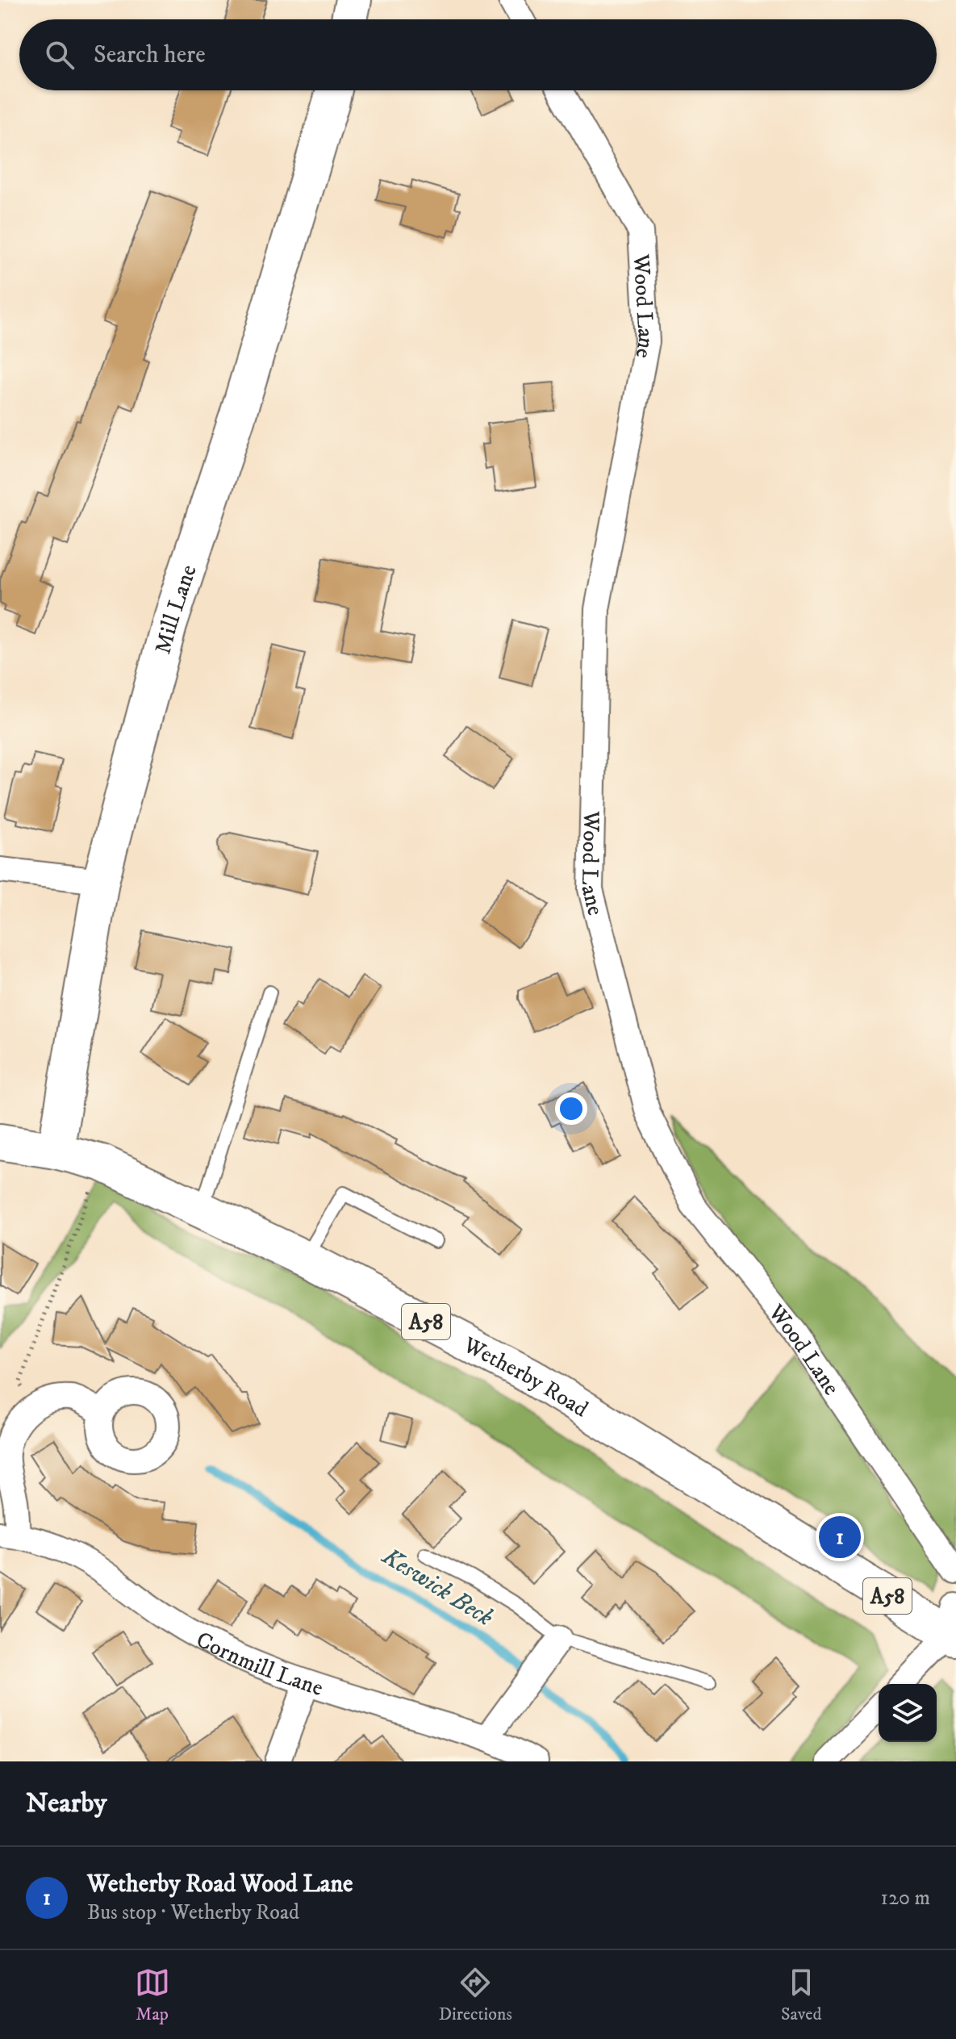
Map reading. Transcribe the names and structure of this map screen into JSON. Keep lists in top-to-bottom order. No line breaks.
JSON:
{"streets":{"street":["Wood Lane","Mill Lane","A58","Wetherby Road","Cornmill Lane"]},"crossings":[["Mill Lane","Wetherby Road"]],"water":["Keswick Beck"],"page":{"search":"Search here","pins":"1","heading":"Nearby","list":[{"mark":"1","name":"Wetherby Road Wood Lane","note":"Bus stop · Wetherby Road","value":"120 m"}],"nav":["Map","Directions","Saved"]}}
